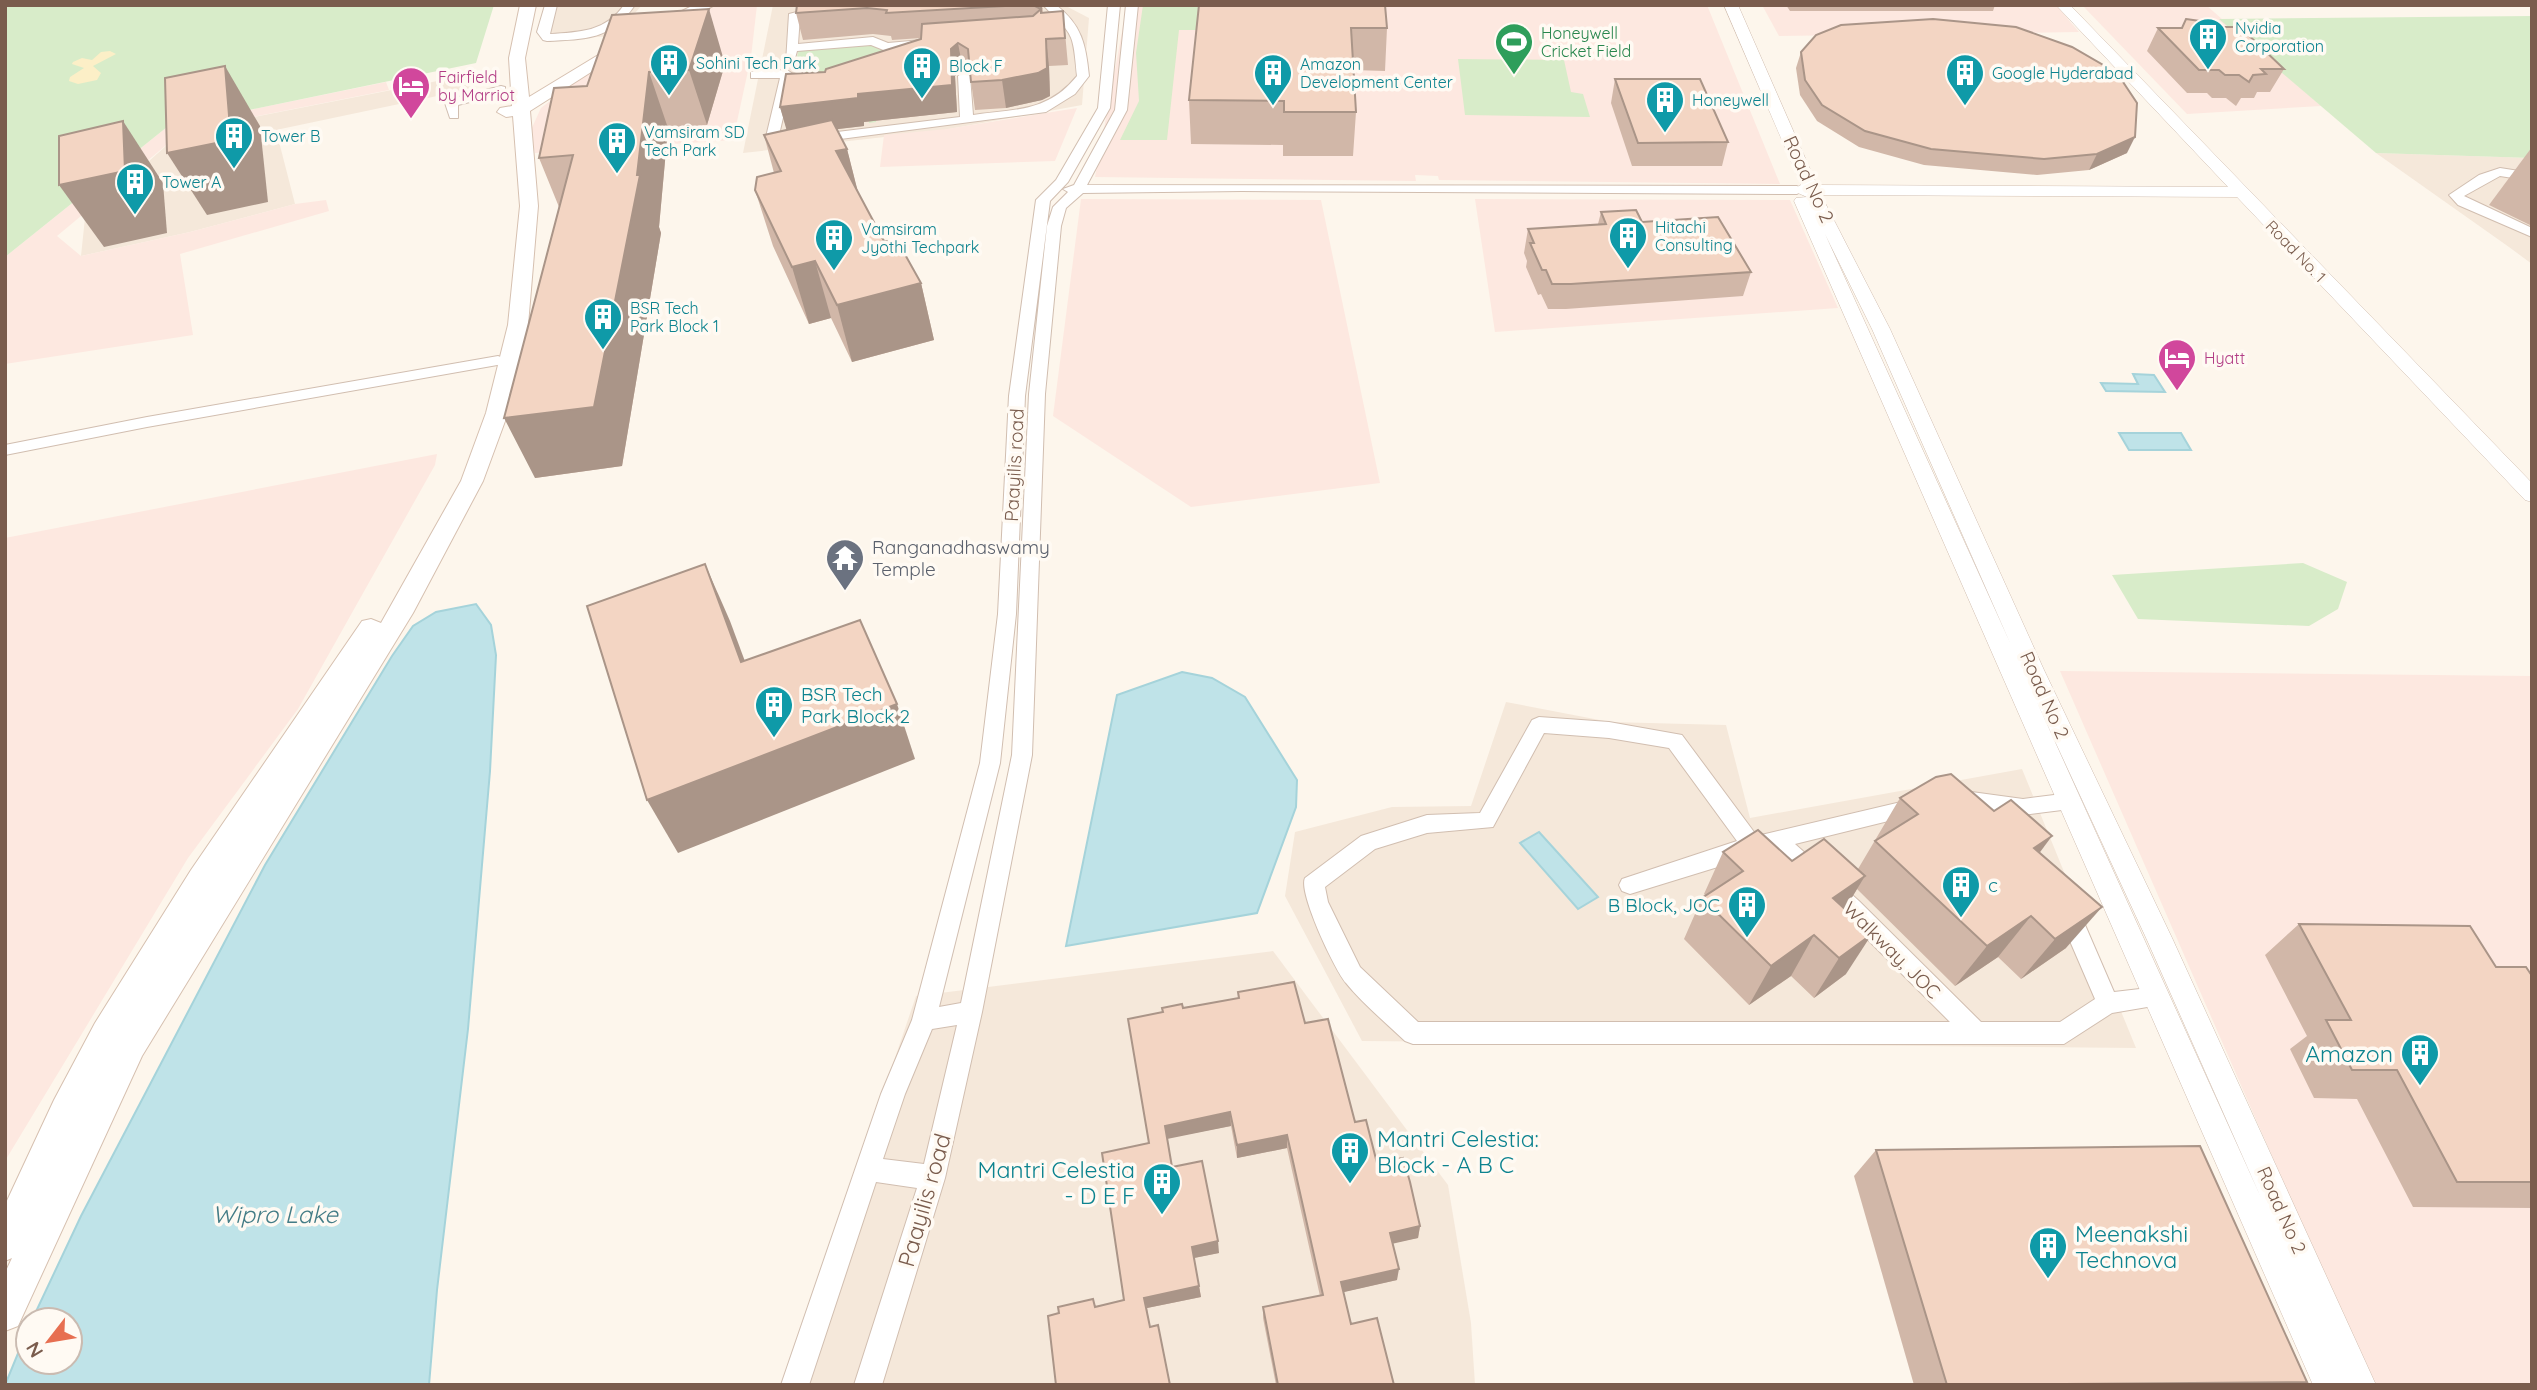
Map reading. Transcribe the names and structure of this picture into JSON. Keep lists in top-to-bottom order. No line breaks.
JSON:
{"streets":{"street":["Road No 2","Road No. 1","Paayilis road","Walkway, JOC"]},"water":["Wipro Lake"],"places":{"building":["Nvidia Corporation","Sohini Tech Park","Block F","Amazon Development Center","Google Hyderabad","Honeywell","Tower B","Vamsiram SD Tech Park","Tower A","Hitachi Consulting","Vamsiram Jyothi Techpark","BSR Tech Park Block 1","BSR Tech Park Block 2","c","B Block, JOC","Amazon","Mantri Celestia: Block - A B C","Mantri Celestia - D E F","Meenakshi Technova"],"sports":["Honeywell Cricket Field"],"hotel":["Fairfield by Marriot","Hyatt"],"temple":["Ranganadhaswamy Temple"]},"north":"bottom left"}
